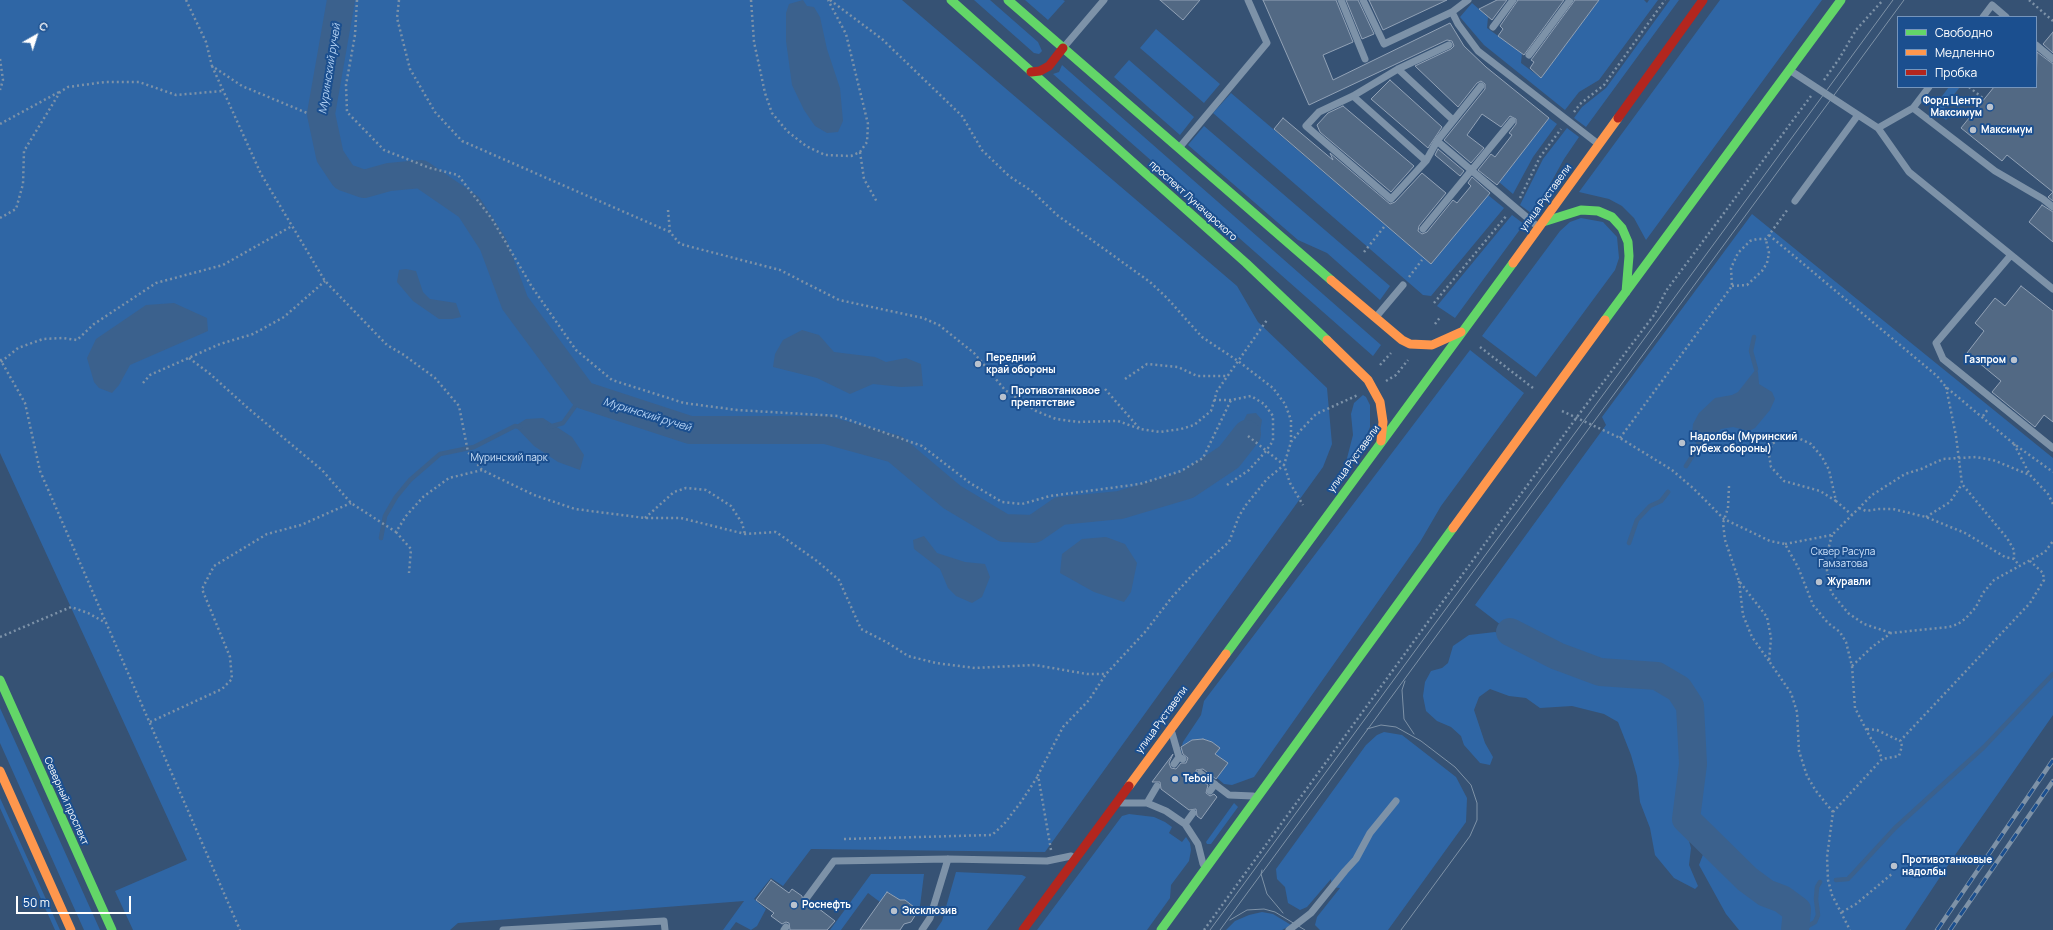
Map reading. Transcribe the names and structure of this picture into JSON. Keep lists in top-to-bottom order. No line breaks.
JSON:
{"streets":{"main road":["улица Руставели","проспект Луначарского","Северный проспект"]},"crossings":[["улица Руставели","проспект Луначарского"]],"water":["Муринский ручей"],"parks":["Муринский парк","Сквер Расула Гамзатова"],"places":["Форд Центр Максимум","Максимум","Газпром","Передний край обороны","Противотанковое препятствие","Надолбы (Муринский рубеж обороны)","Журавли","Teboil","Противотанковые надолбы","Роснефть","Эксклюзив"],"legend":["Свободно","Медленно","Пробка"],"scale_bar":"50 m","north":"top right"}
